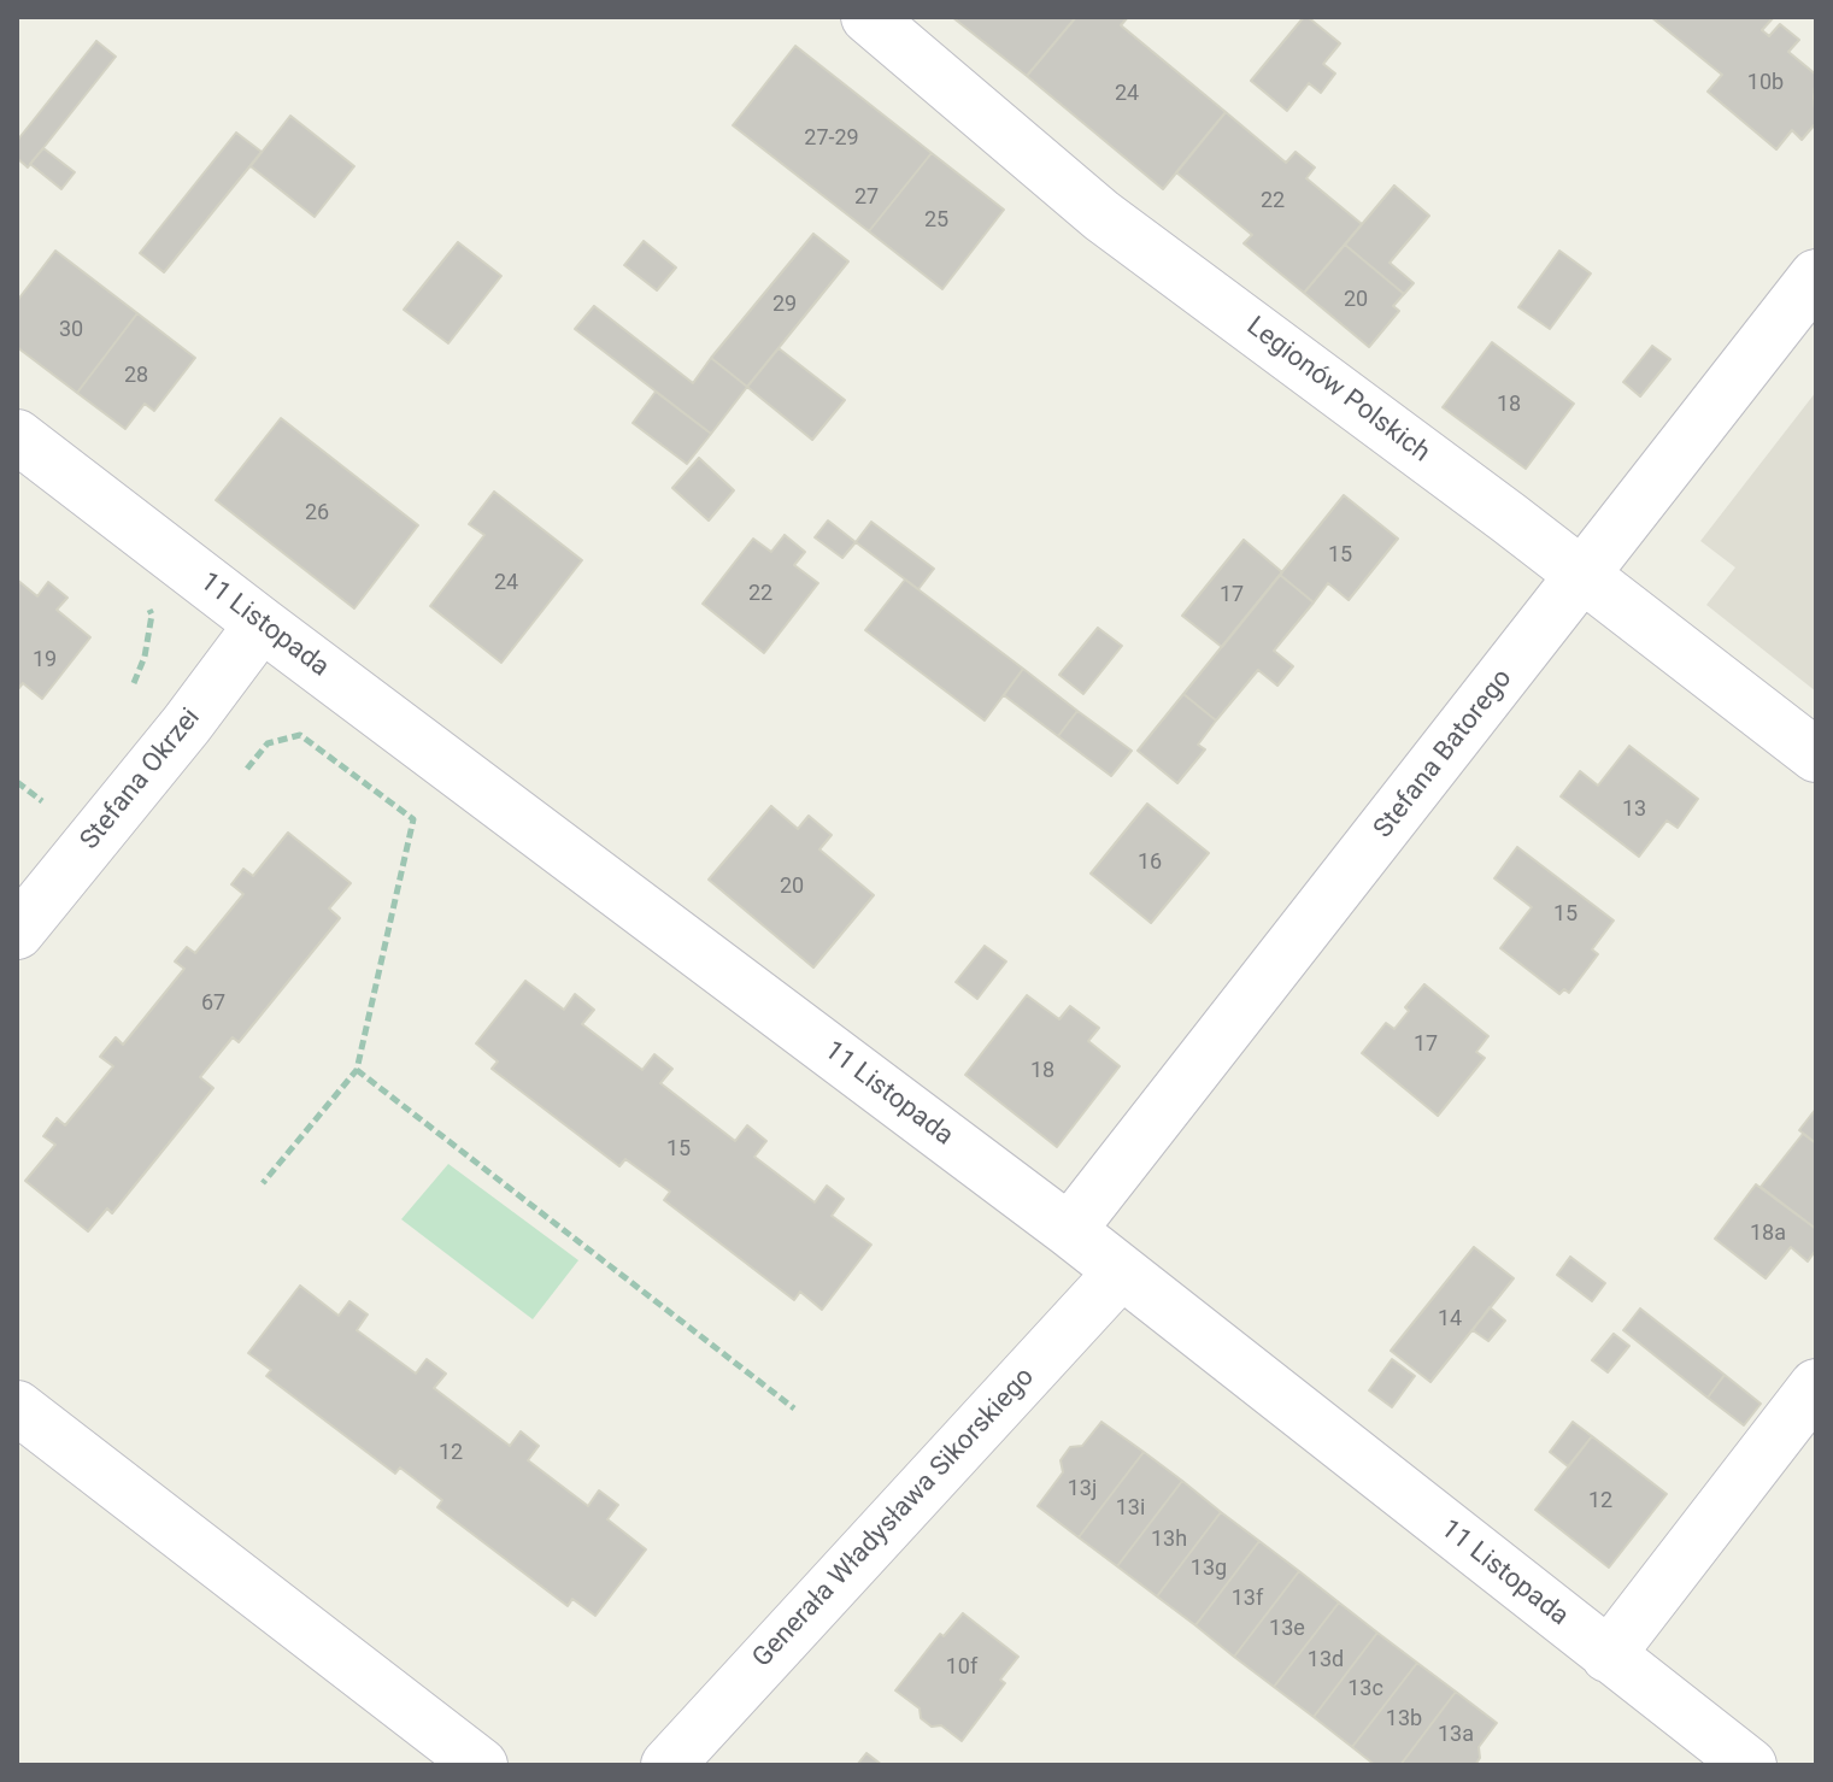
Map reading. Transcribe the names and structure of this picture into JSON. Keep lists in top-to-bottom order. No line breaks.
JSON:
{"streets":{"street":["Legionów Polskich","11 Listopada","Stefana Batorego","Stefana Okrzei","Generała Władysława Sikorskiego"]},"crossings":[["Legionów Polskich","Stefana Batorego"],["11 Listopada","Stefana Batorego"],["11 Listopada","Stefana Okrzei"],["11 Listopada","Generała Władysława Sikorskiego"]],"house_numbers":["10b","24","27-29","27","22","25","20","29","30","28","18","26","15","24","22","17","19","13","16","20","15","67","17","18","15","18a","14","12","13j","12","13i","13h","13g","13f","13e","13d","10f","13c","13b","13a"]}
